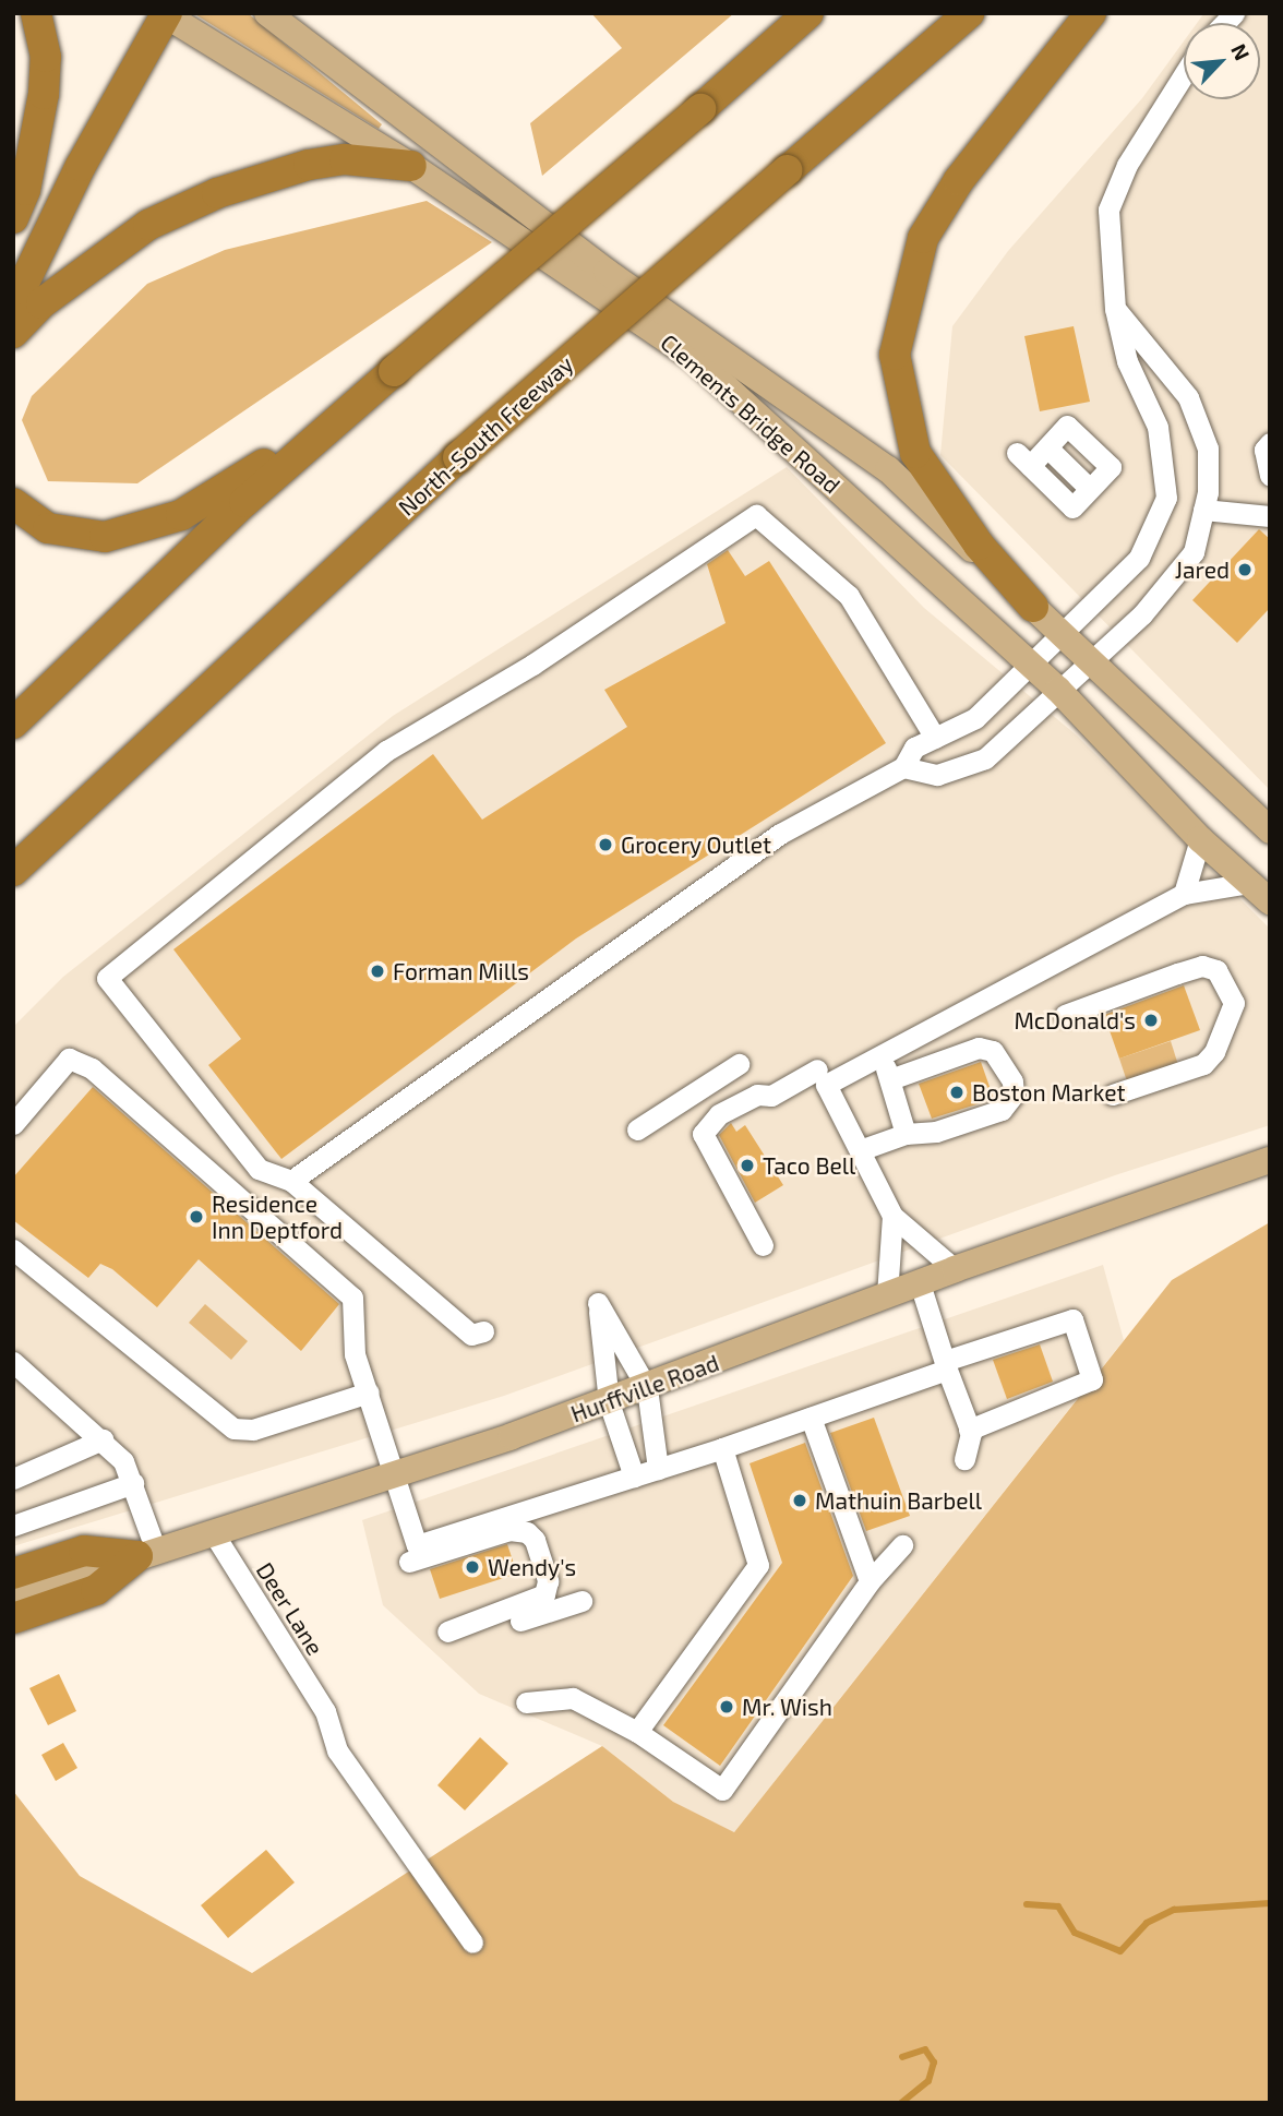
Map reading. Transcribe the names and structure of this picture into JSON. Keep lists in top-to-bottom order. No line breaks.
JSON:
{"streets":{"highway":["North-South Freeway"],"main road":["Clements Bridge Road","Hurffville Road"],"street":["Deer Lane"]},"crossings":[["Hurffville Road","Deer Lane"]],"places":["Jared","Grocery Outlet","Forman Mills","McDonald's","Boston Market","Taco Bell","Residence Inn Deptford","Mathuin Barbell","Wendy's","Mr. Wish"],"north":"top right"}
